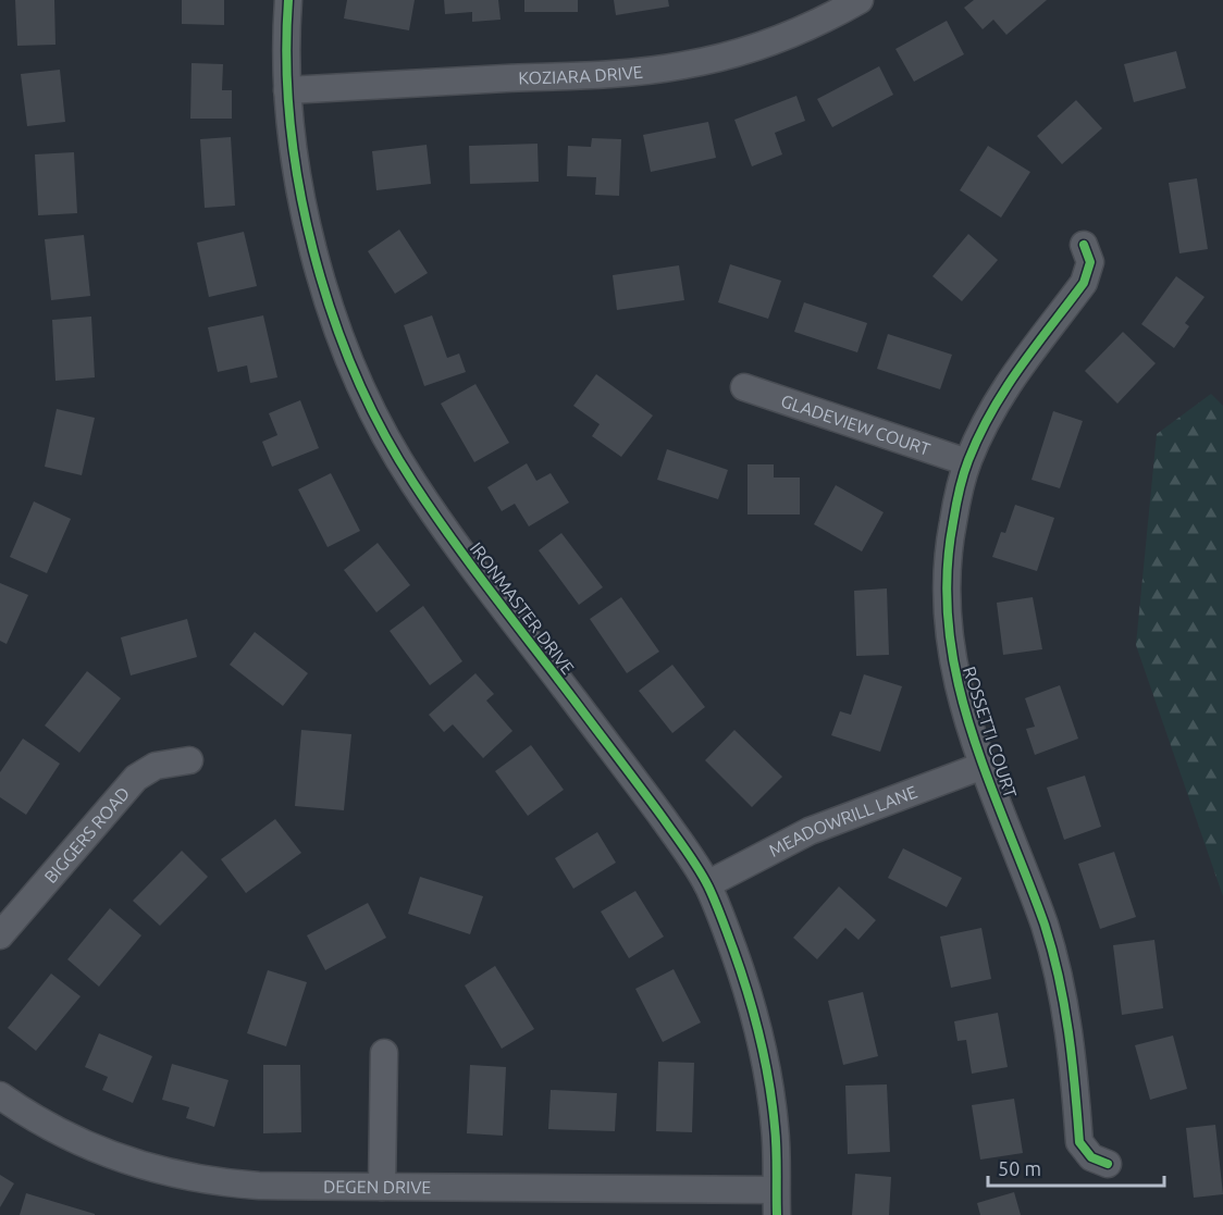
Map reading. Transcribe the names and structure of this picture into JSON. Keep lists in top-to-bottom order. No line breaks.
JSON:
{"streets":{"street":["KOZIARA DRIVE","GLADEVIEW COURT","IRONMASTER DRIVE","ROSSETTI COURT","MEADOWRILL LANE","BIGGERS ROAD","DEGEN DRIVE"]},"crossings":[["KOZIARA DRIVE","IRONMASTER DRIVE"],["GLADEVIEW COURT","ROSSETTI COURT"],["IRONMASTER DRIVE","MEADOWRILL LANE"],["IRONMASTER DRIVE","DEGEN DRIVE"],["ROSSETTI COURT","MEADOWRILL LANE"]],"scale_bar":"50 m"}
